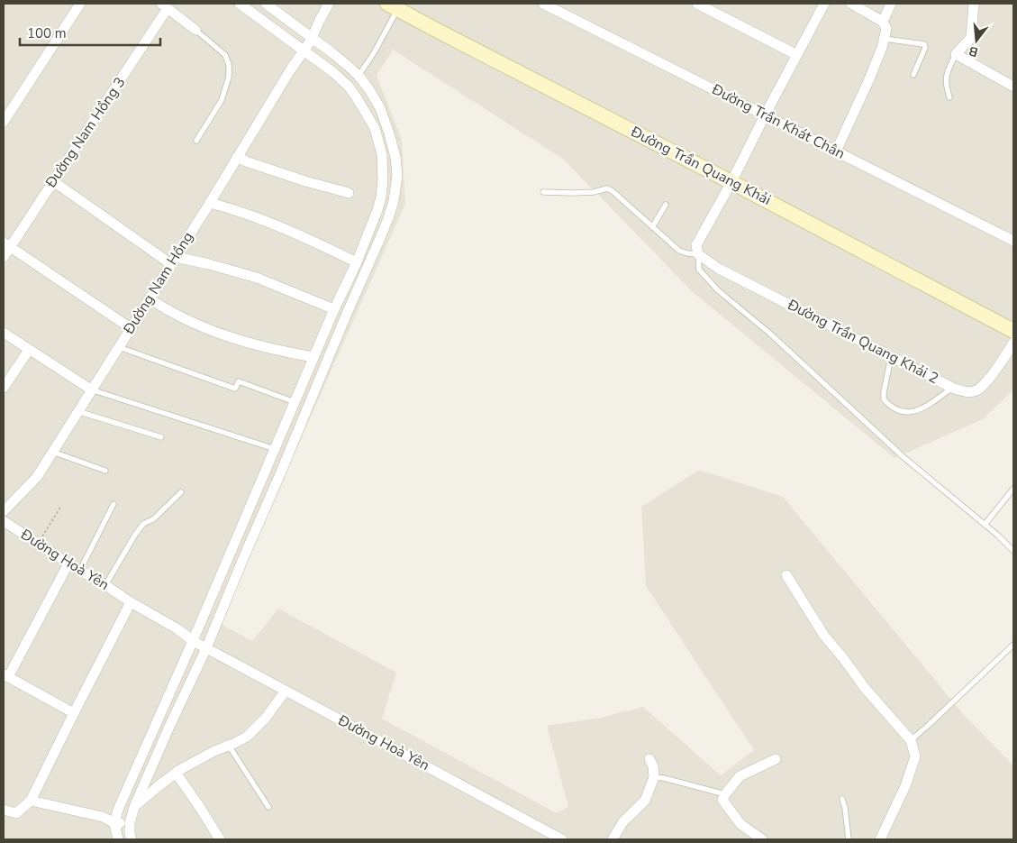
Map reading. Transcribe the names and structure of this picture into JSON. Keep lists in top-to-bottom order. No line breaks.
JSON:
{"streets":{"main road":["Đường Trần Quang Khải"],"street":["Đường Trần Khát Chân","Đường Nam Hồng 3","Đường Nam Hồng","Đường Trần Quang Khải 2","Đường Hoà Yên"]},"scale_bar":"100 m","north":"bottom"}
